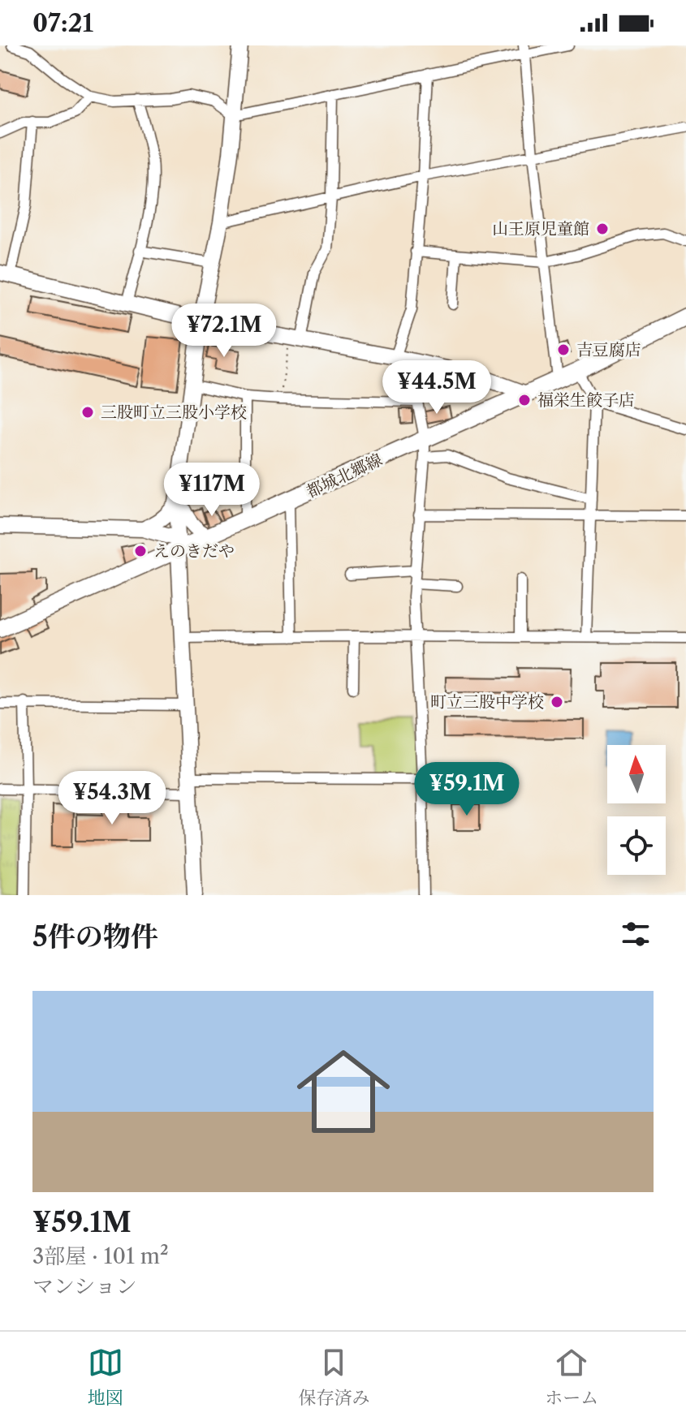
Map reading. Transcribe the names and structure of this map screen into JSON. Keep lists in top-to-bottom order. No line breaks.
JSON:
{"streets":{"main road":["都城北郷線"]},"places":["山王原児童館","吉豆腐店","福栄生餃子店","三股町立三股小学校","えのきだや","町立三股中学校"],"north":"top","page":{"status":"07:21","price":["¥72.1M","¥44.5M","¥117M","¥59.1M","¥54.3M"],"heading":"5件の物件","list":[{"name":"¥59.1M","note":"3部屋 · 101 m² · マンション"}],"tabs":["地図","保存済み","ホーム"]}}
